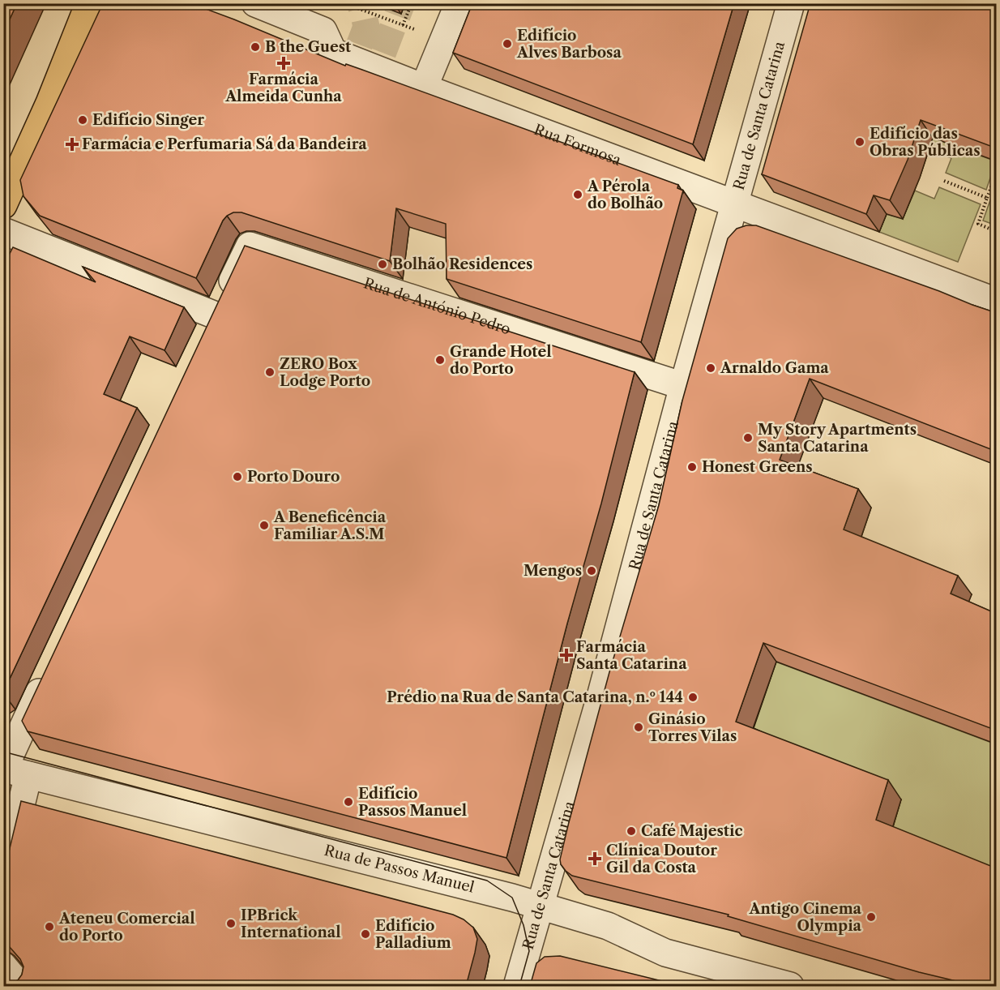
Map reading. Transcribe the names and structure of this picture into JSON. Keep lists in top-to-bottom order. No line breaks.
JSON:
{"streets":{"street":["Rua de Santa Catarina","Rua Formosa","Rua de António Pedro","Rua de Passos Manuel"]},"crossings":[["Rua de Santa Catarina","Rua Formosa"],["Rua de Santa Catarina","Rua de António Pedro"],["Rua de Santa Catarina","Rua de Passos Manuel"]],"places":{"other":["Edifício Alves Barbosa","B the Guest","Edifício Singer","Edifício das Obras Públicas","A Pérola do Bolhão","Bolhão Residences","Grande Hotel do Porto","Arnaldo Gama","ZERO Box Lodge Porto","My Story Apartments Santa Catarina","Honest Greens","Porto Douro","A Beneficência Familiar A.S.M","Mengos","Prédio na Rua de Santa Catarina, n.º 144","Ginásio Torres Vilas","Edifício Passos Manuel","Café Majestic","Antigo Cinema Olympia","IPBrick International","Ateneu Comercial do Porto","Edifício Palladium"],"health":["Farmácia Almeida Cunha","Farmácia e Perfumaria Sá da Bandeira","Farmácia Santa Catarina","Clínica Doutor Gil da Costa"]}}
